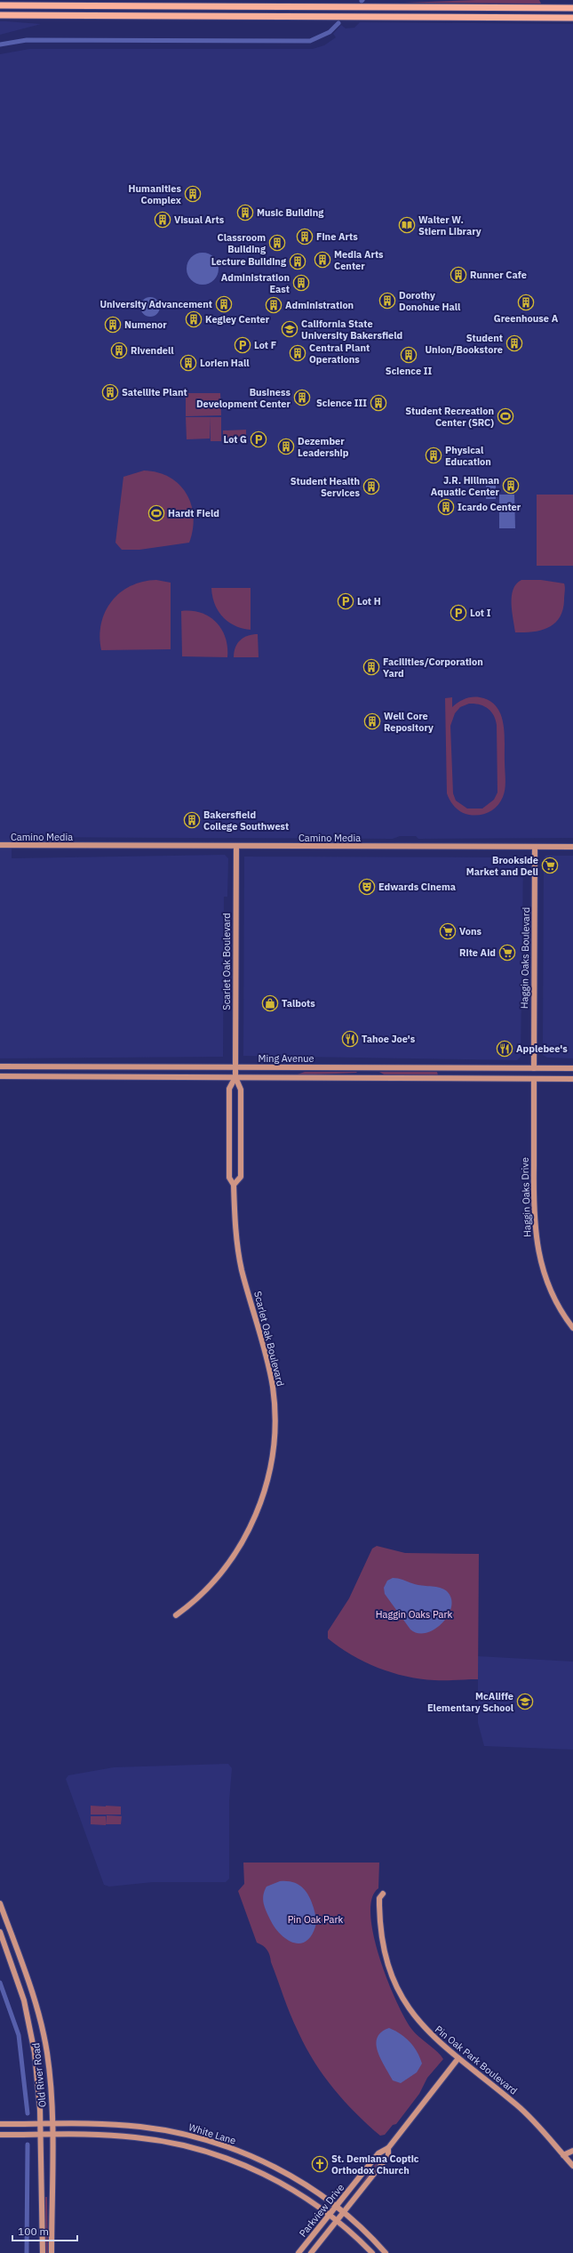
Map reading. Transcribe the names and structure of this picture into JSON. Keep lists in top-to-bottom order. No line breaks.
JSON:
{"streets":{"street":["Camino Media","Haggin Oaks Boulevard","Scarlet Oak Boulevard","Ming Avenue","Haggin Oaks Drive","Pin Oak Park Boulevard","Old River Road","White Lane","Parkview Drive"]},"crossings":[["Camino Media","Haggin Oaks Boulevard"],["Camino Media","Scarlet Oak Boulevard"],["Haggin Oaks Boulevard","Ming Avenue"],["Scarlet Oak Boulevard","Ming Avenue"],["Ming Avenue","Haggin Oaks Drive"],["Pin Oak Park Boulevard","Parkview Drive"],["Old River Road","White Lane"],["White Lane","Parkview Drive"]],"parks":["Haggin Oaks Park","Pin Oak Park"],"places":{"building":["Humanities Complex","Music Building","Visual Arts","Fine Arts","Classroom Building","Media Arts Center","Lecture Building","Runner Cafe","Administration East","Dorothy Donohue Hall","Greenhouse A","University Advancement","Administration","Kegley Center","Numenor","Student Union/Bookstore","Rivendell","Central Plant Operations","Science II","Lorien Hall","Satellite Plant","Business Development Center","Science III","Dezember Leadership","Physical Education","J.R. Hillman Aquatic Center","Student Health Services","Icardo Center","Facilities/Corporation Yard","Well Core Repository","Bakersfield College Southwest"],"library":["Walter W. Stiern Library"],"school or university":["California State University Bakersfield","McAliffe Elementary School"],"parking":["Lot F","Lot G","Lot H","Lot I"],"sports":["Student Recreation Center (SRC)","Hardt Field"],"supermarket":["Brookside Market and Deli","Vons","Rite Aid"],"theatre":["Edwards Cinema"],"shop":["Talbots"],"restaurant":["Tahoe Joe's","Applebee's"],"church":["St. Demiana Coptic Orthodox Church"]},"scale_bar":"100 m"}
